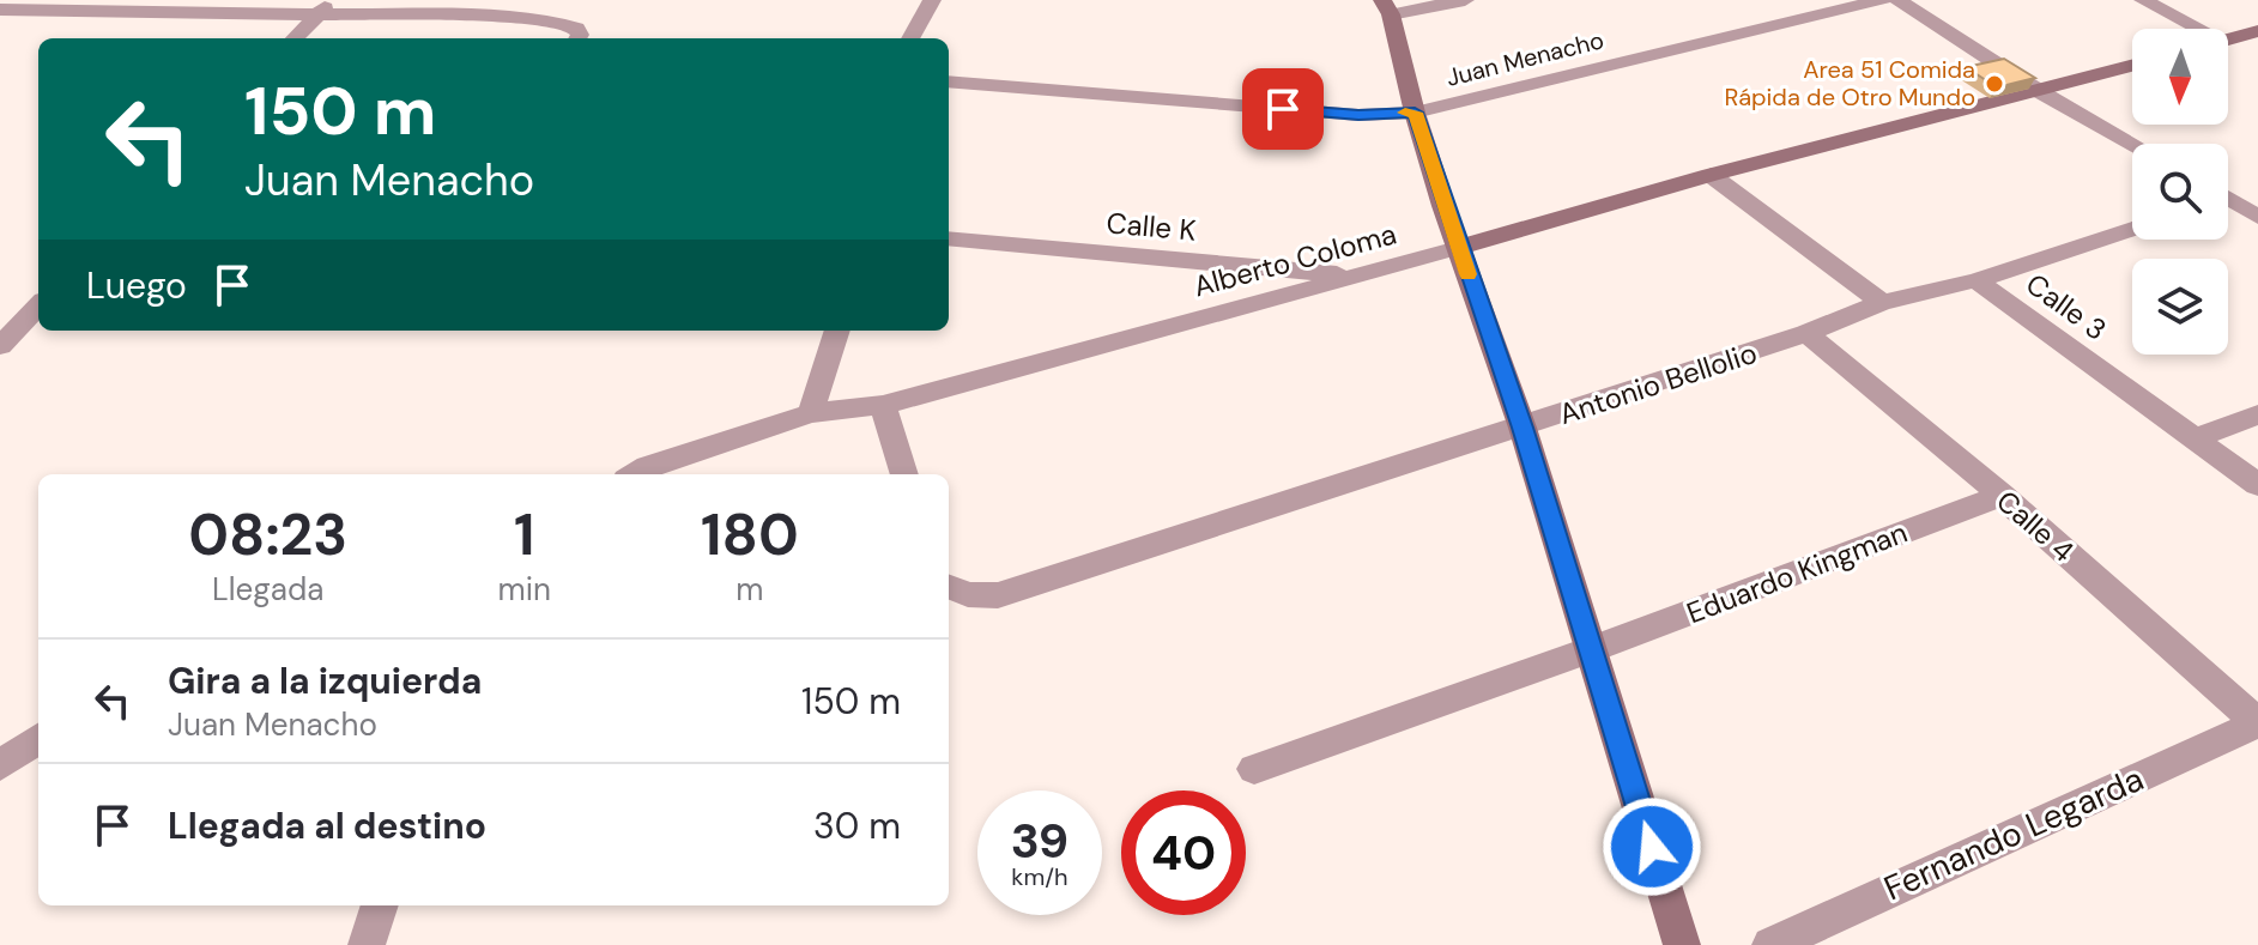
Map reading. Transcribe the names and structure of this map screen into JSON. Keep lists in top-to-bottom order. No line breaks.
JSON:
{"streets":{"street":["Juan Menacho","Calle K","Alberto Coloma","Calle 3","Antonio Bellolio","Calle 4","Eduardo Kingman","Fernando Legarda"]},"crossings":[["Calle K","Alberto Coloma"],["Calle 3","Antonio Bellolio"],["Antonio Bellolio","Calle 4"],["Calle 4","Eduardo Kingman"],["Calle 4","Fernando Legarda"]],"places":["Area 51 Comida Rápida de Otro Mundo"],"north":"bottom","page":{"turn":["150 m","Juan Menacho"],"then":"Luego","eta":["08:23","Llegada","1","min","180","m"],"list":[{"name":"Gira a la izquierda","note":"Juan Menacho","value":"150 m"},{"name":"Llegada al destino","value":"30 m"}],"speed":"39 km/h","limit":"40"}}
